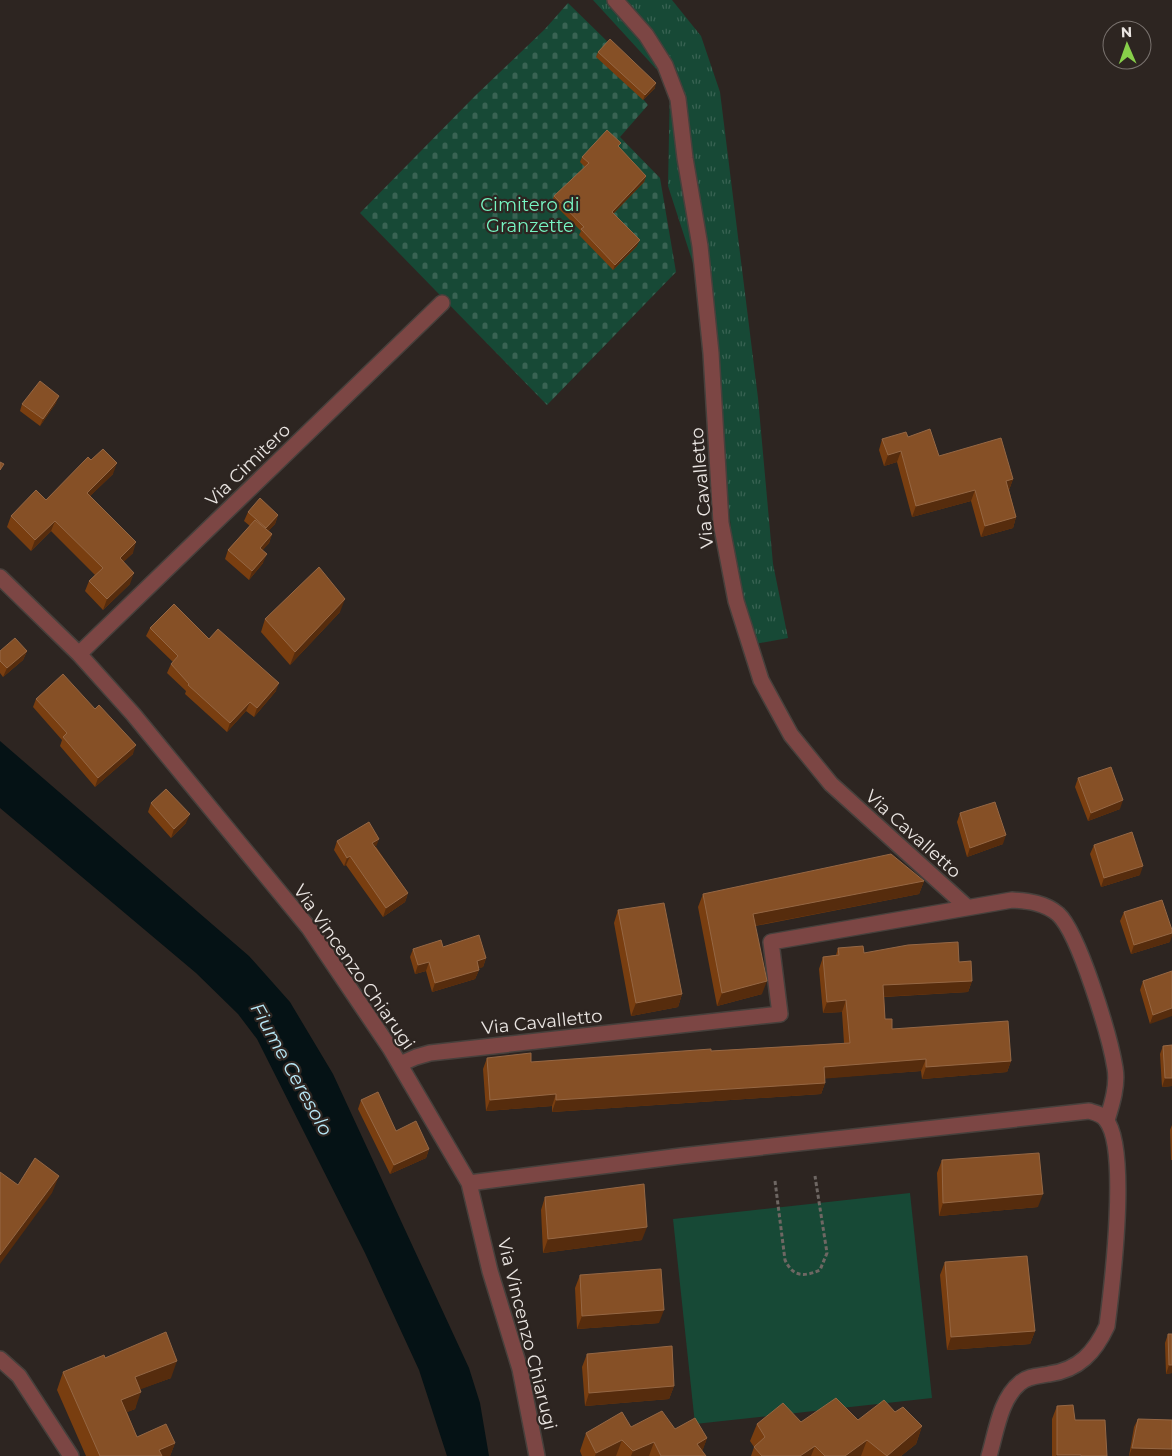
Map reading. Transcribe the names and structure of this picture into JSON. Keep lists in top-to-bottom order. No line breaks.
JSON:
{"streets":{"street":["Via Cimitero","Via Cavalletto","Via Vincenzo Chiarugi"]},"crossings":[["Via Cimitero","Via Vincenzo Chiarugi"],["Via Cavalletto","Via Vincenzo Chiarugi"]],"water":["Fiume Ceresolo"],"parks":["Cimitero di Granzette"],"north":"top"}
